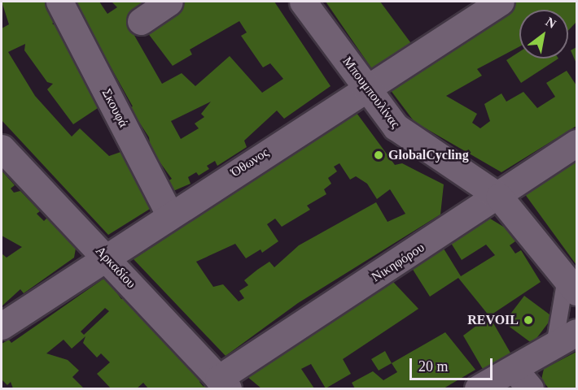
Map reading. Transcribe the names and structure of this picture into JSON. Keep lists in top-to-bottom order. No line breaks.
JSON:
{"streets":{"street":["Μπουμπουλίνας","Σκουφά","Όθωνος","Νικηφόρου","Αρκαδίου"]},"crossings":[["Μπουμπουλίνας","Όθωνος"],["Μπουμπουλίνας","Νικηφόρου"],["Σκουφά","Όθωνος"],["Όθωνος","Αρκαδίου"],["Νικηφόρου","Αρκαδίου"]],"places":["GlobalCycling","REVOIL"],"scale_bar":"20 m","north":"top right"}
